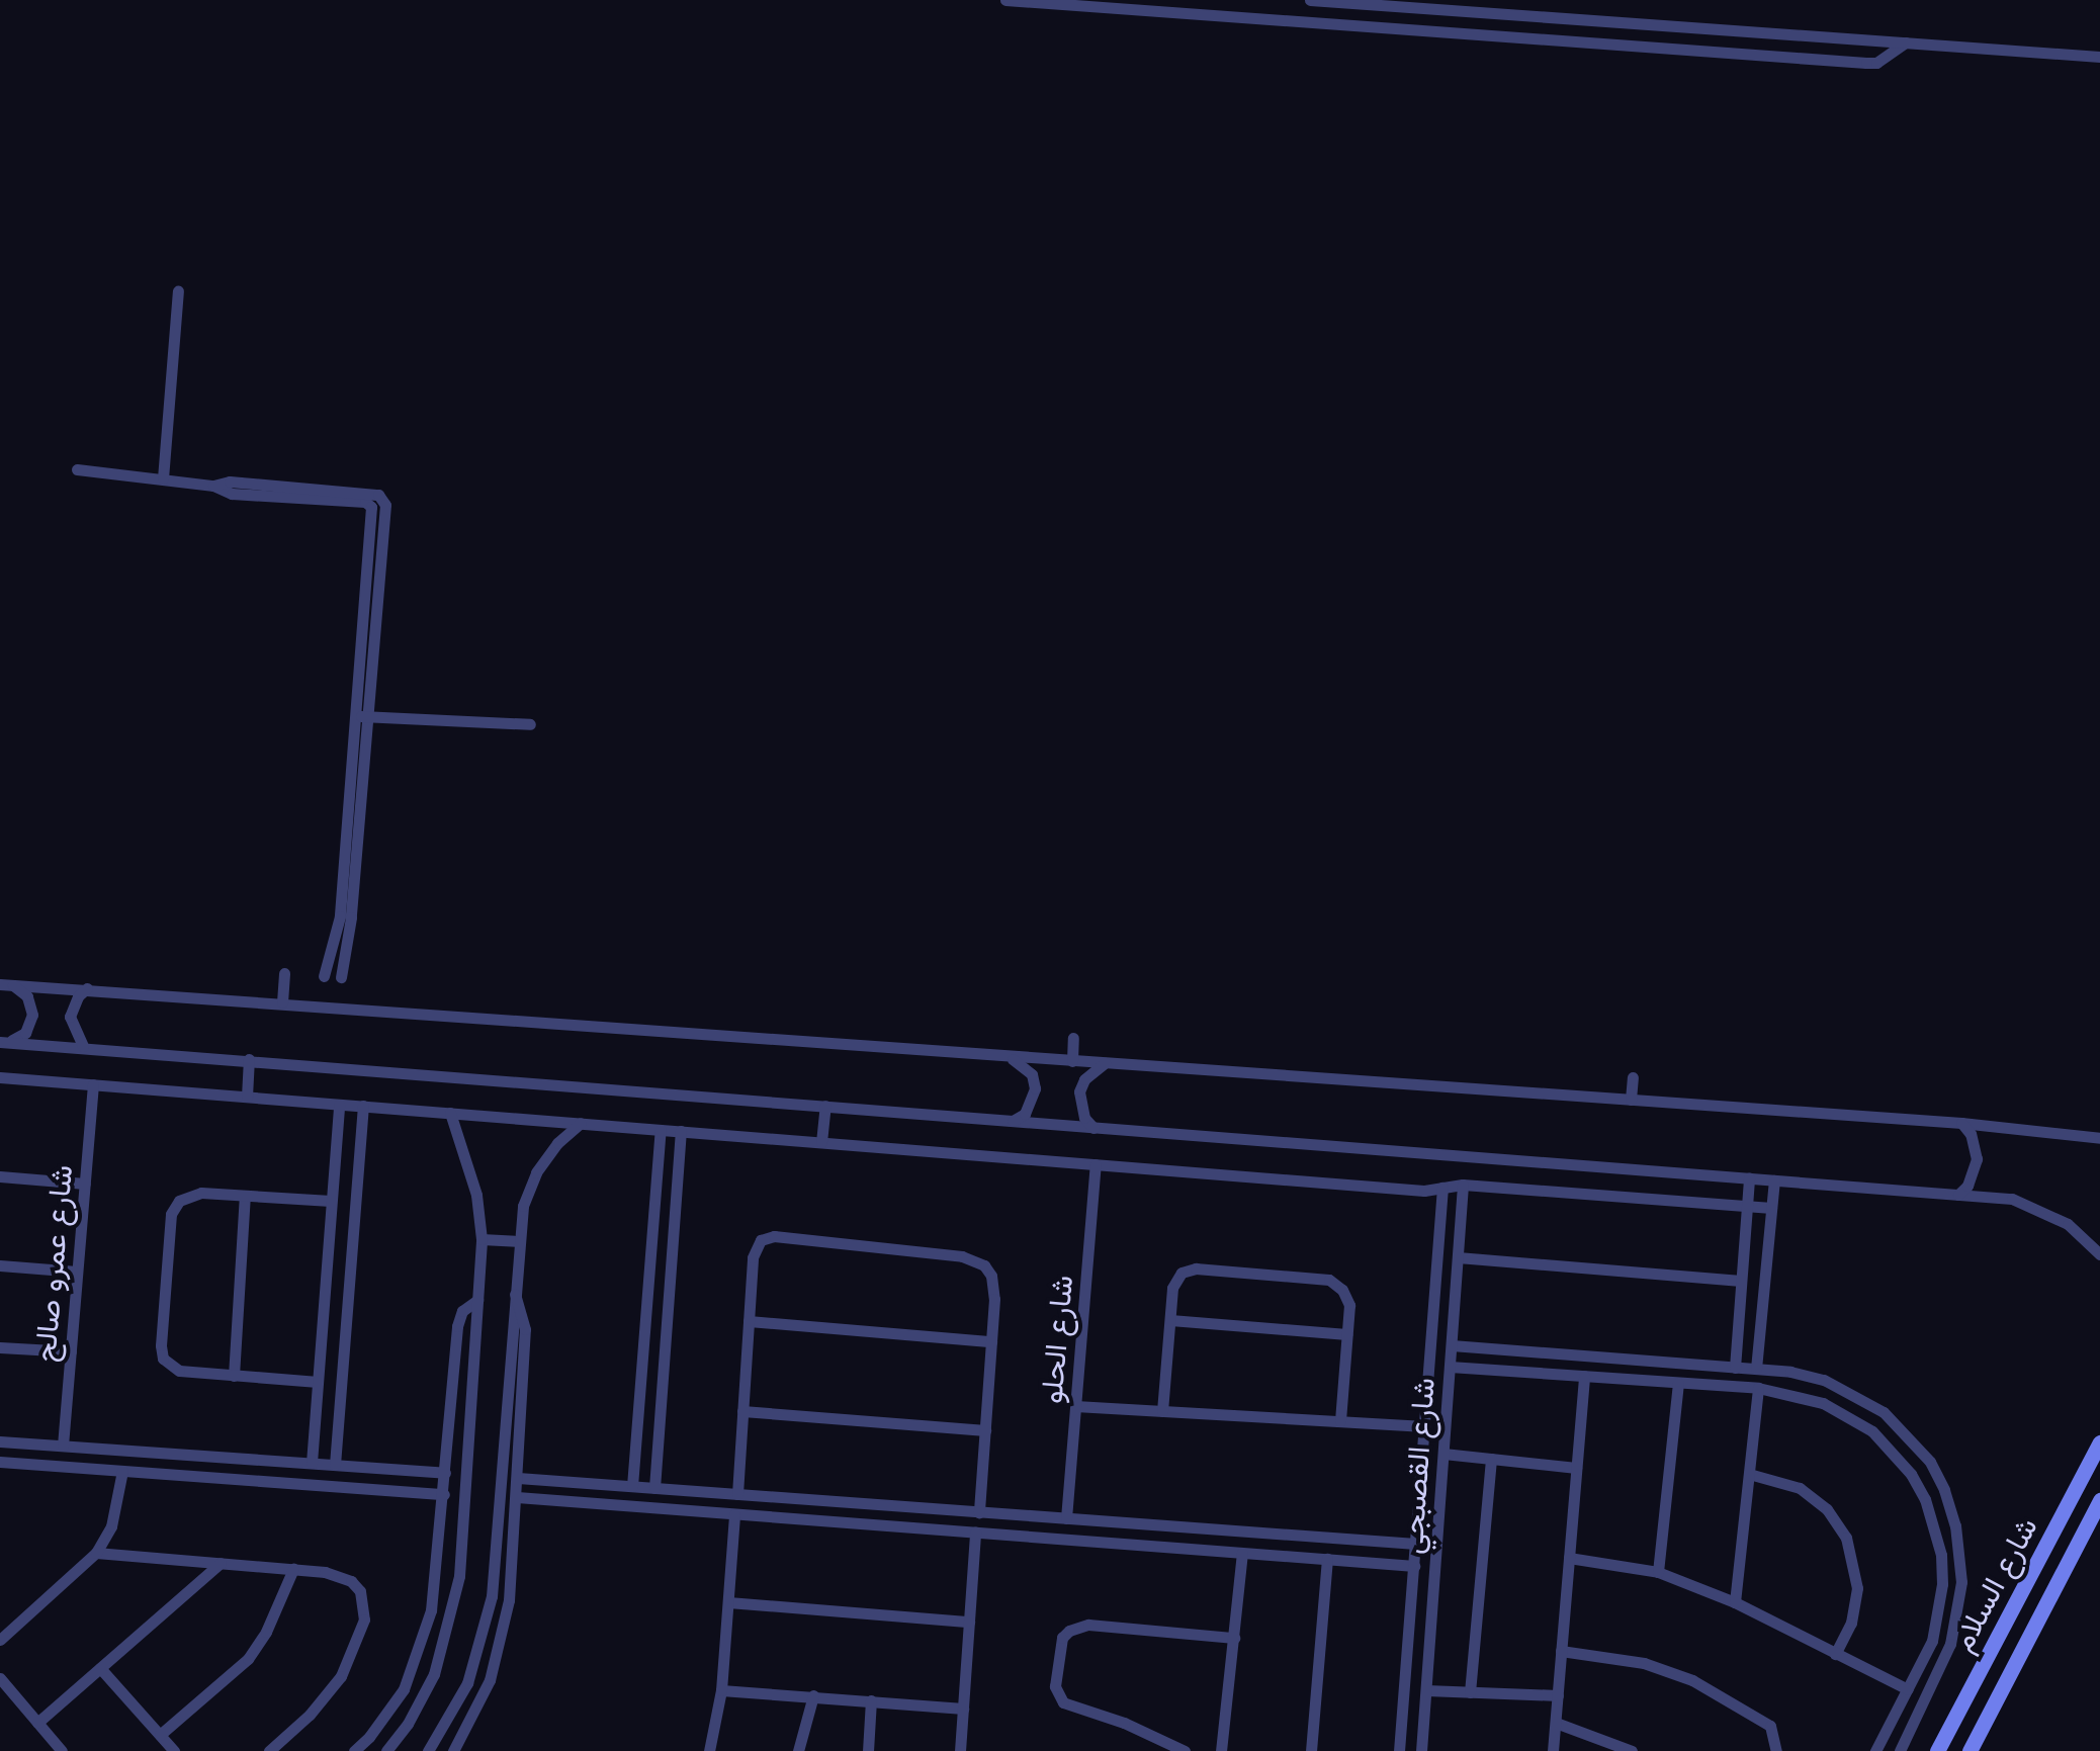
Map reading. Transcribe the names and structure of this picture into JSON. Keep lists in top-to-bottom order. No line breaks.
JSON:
{"streets":{"main road":["شارع السلام"],"street":["شارع عمرو صالح","شارع الحلو","شارع القصبجي"]}}
